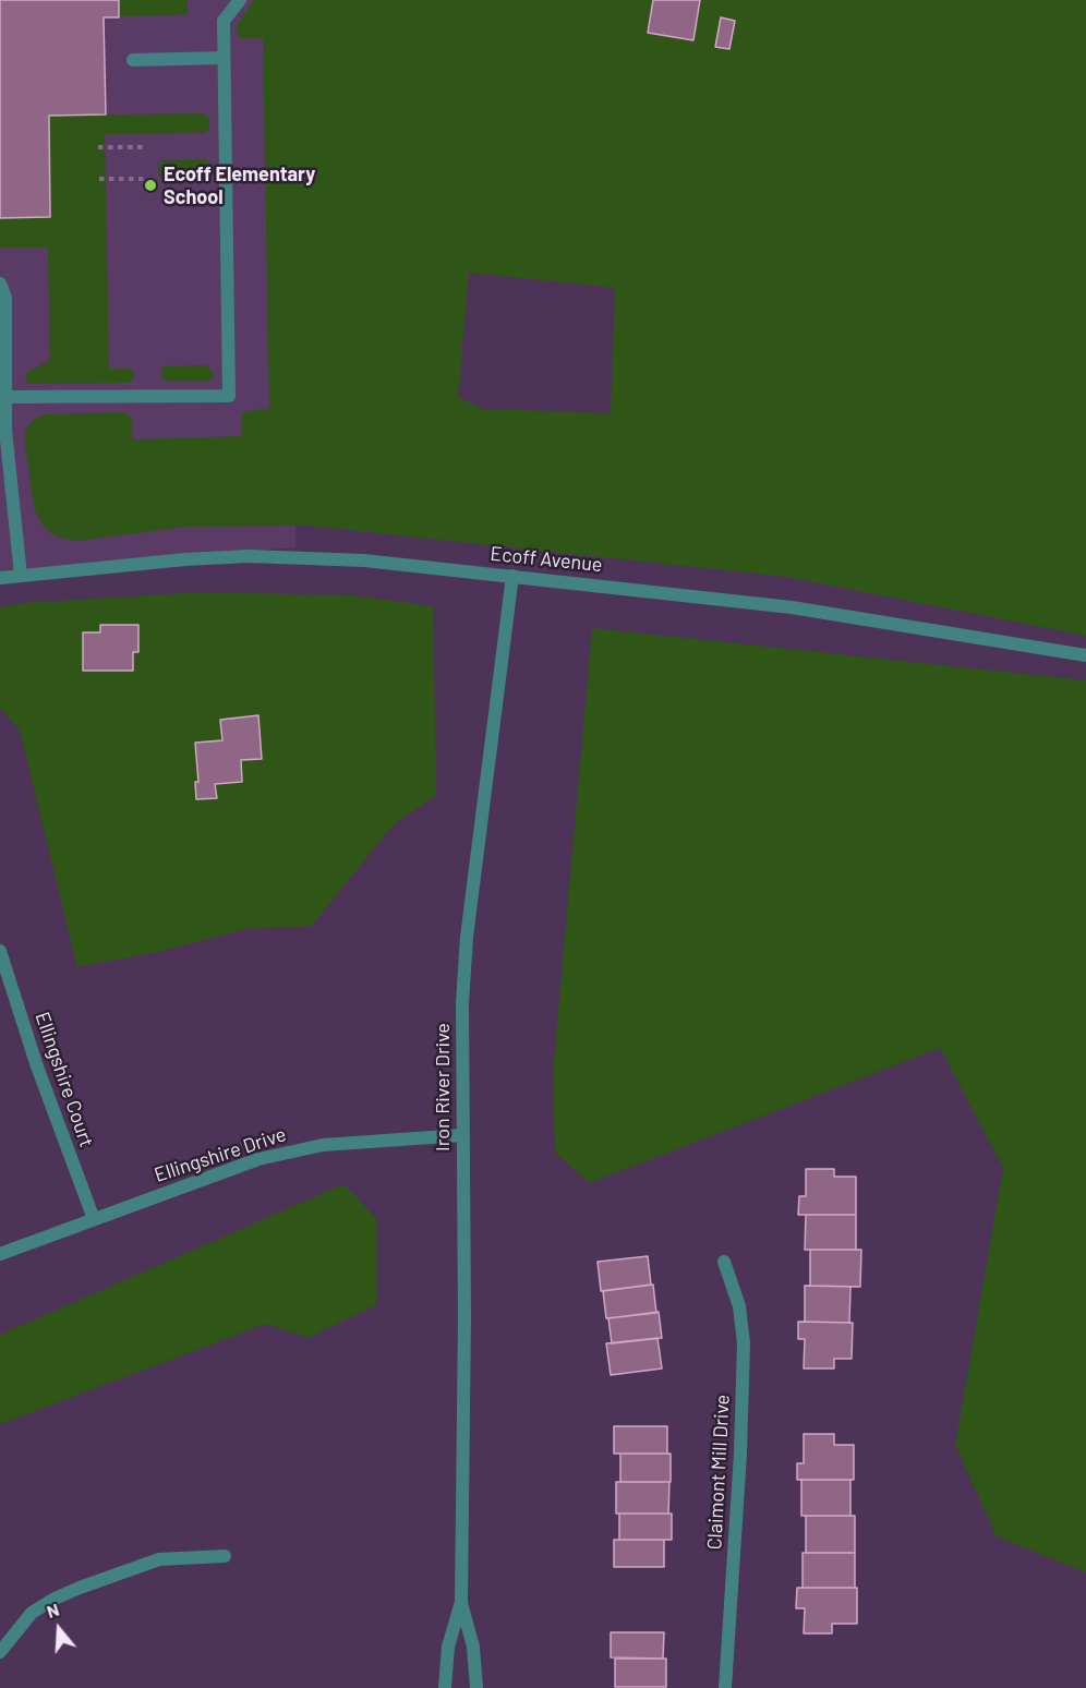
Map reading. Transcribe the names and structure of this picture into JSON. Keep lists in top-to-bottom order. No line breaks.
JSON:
{"streets":{"street":["Ecoff Avenue","Ellingshire Court","Iron River Drive","Ellingshire Drive","Claimont Mill Drive"]},"crossings":[["Ecoff Avenue","Iron River Drive"],["Ellingshire Court","Ellingshire Drive"],["Iron River Drive","Ellingshire Drive"]],"places":["Ecoff Elementary School"],"north":"top"}
